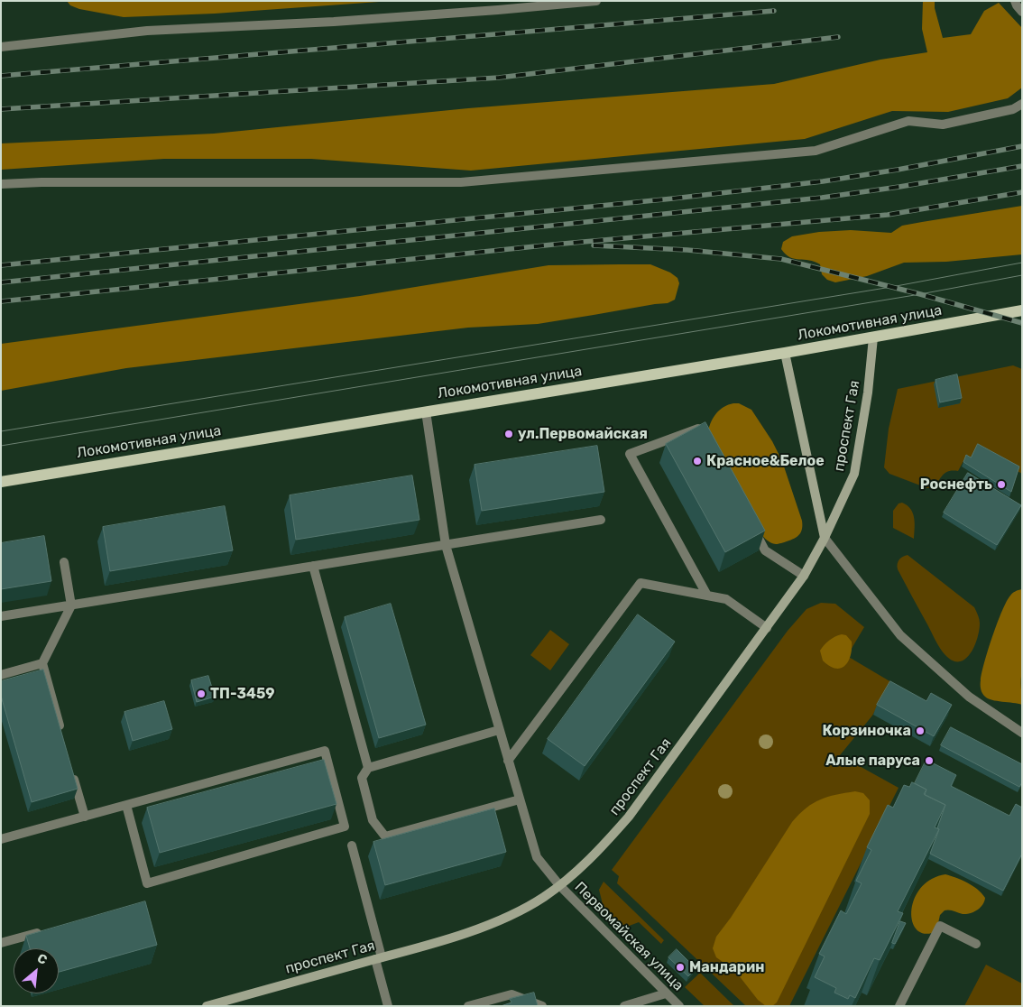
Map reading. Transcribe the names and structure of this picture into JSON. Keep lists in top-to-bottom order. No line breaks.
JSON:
{"streets":{"main road":["Локомотивная улица","проспект Гая"],"street":["Первомайская улица"]},"crossings":[["Локомотивная улица","проспект Гая"],["Локомотивная улица","Первомайская улица"],["проспект Гая","Первомайская улица"]],"places":["ул.Первомайская","Красное&Белое","Роснефть","ТП-3459","Корзиночка","Алые паруса","Мандарин"],"north":"top right"}
